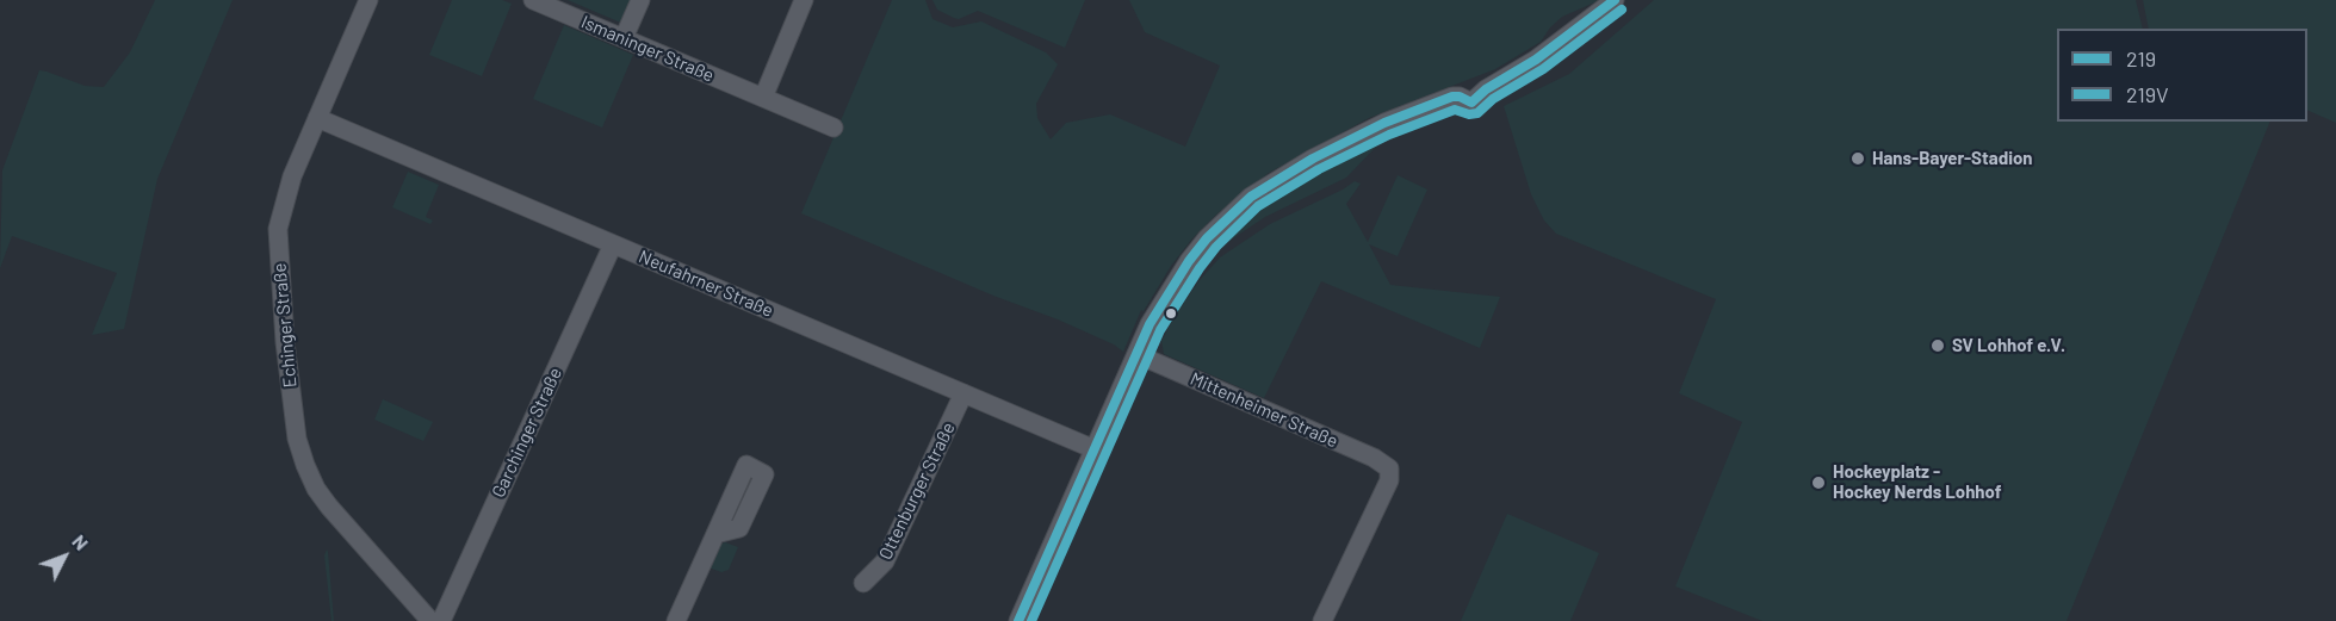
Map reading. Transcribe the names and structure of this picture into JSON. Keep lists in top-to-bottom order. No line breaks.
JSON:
{"streets":{"street":["Ismaninger Straße","Neufahrner Straße","Echinger Straße","Mittenheimer Straße","Garchinger Straße","Ottenburger Straße"]},"crossings":[["Neufahrner Straße","Echinger Straße"],["Neufahrner Straße","Garchinger Straße"],["Neufahrner Straße","Ottenburger Straße"]],"places":["Hans-Bayer-Stadion","SV Lohhof e.V.","Hockeyplatz - Hockey Nerds Lohhof"],"lines":["transit line 219","transit line 219V"],"legend":["219","219V"],"north":"top right"}
